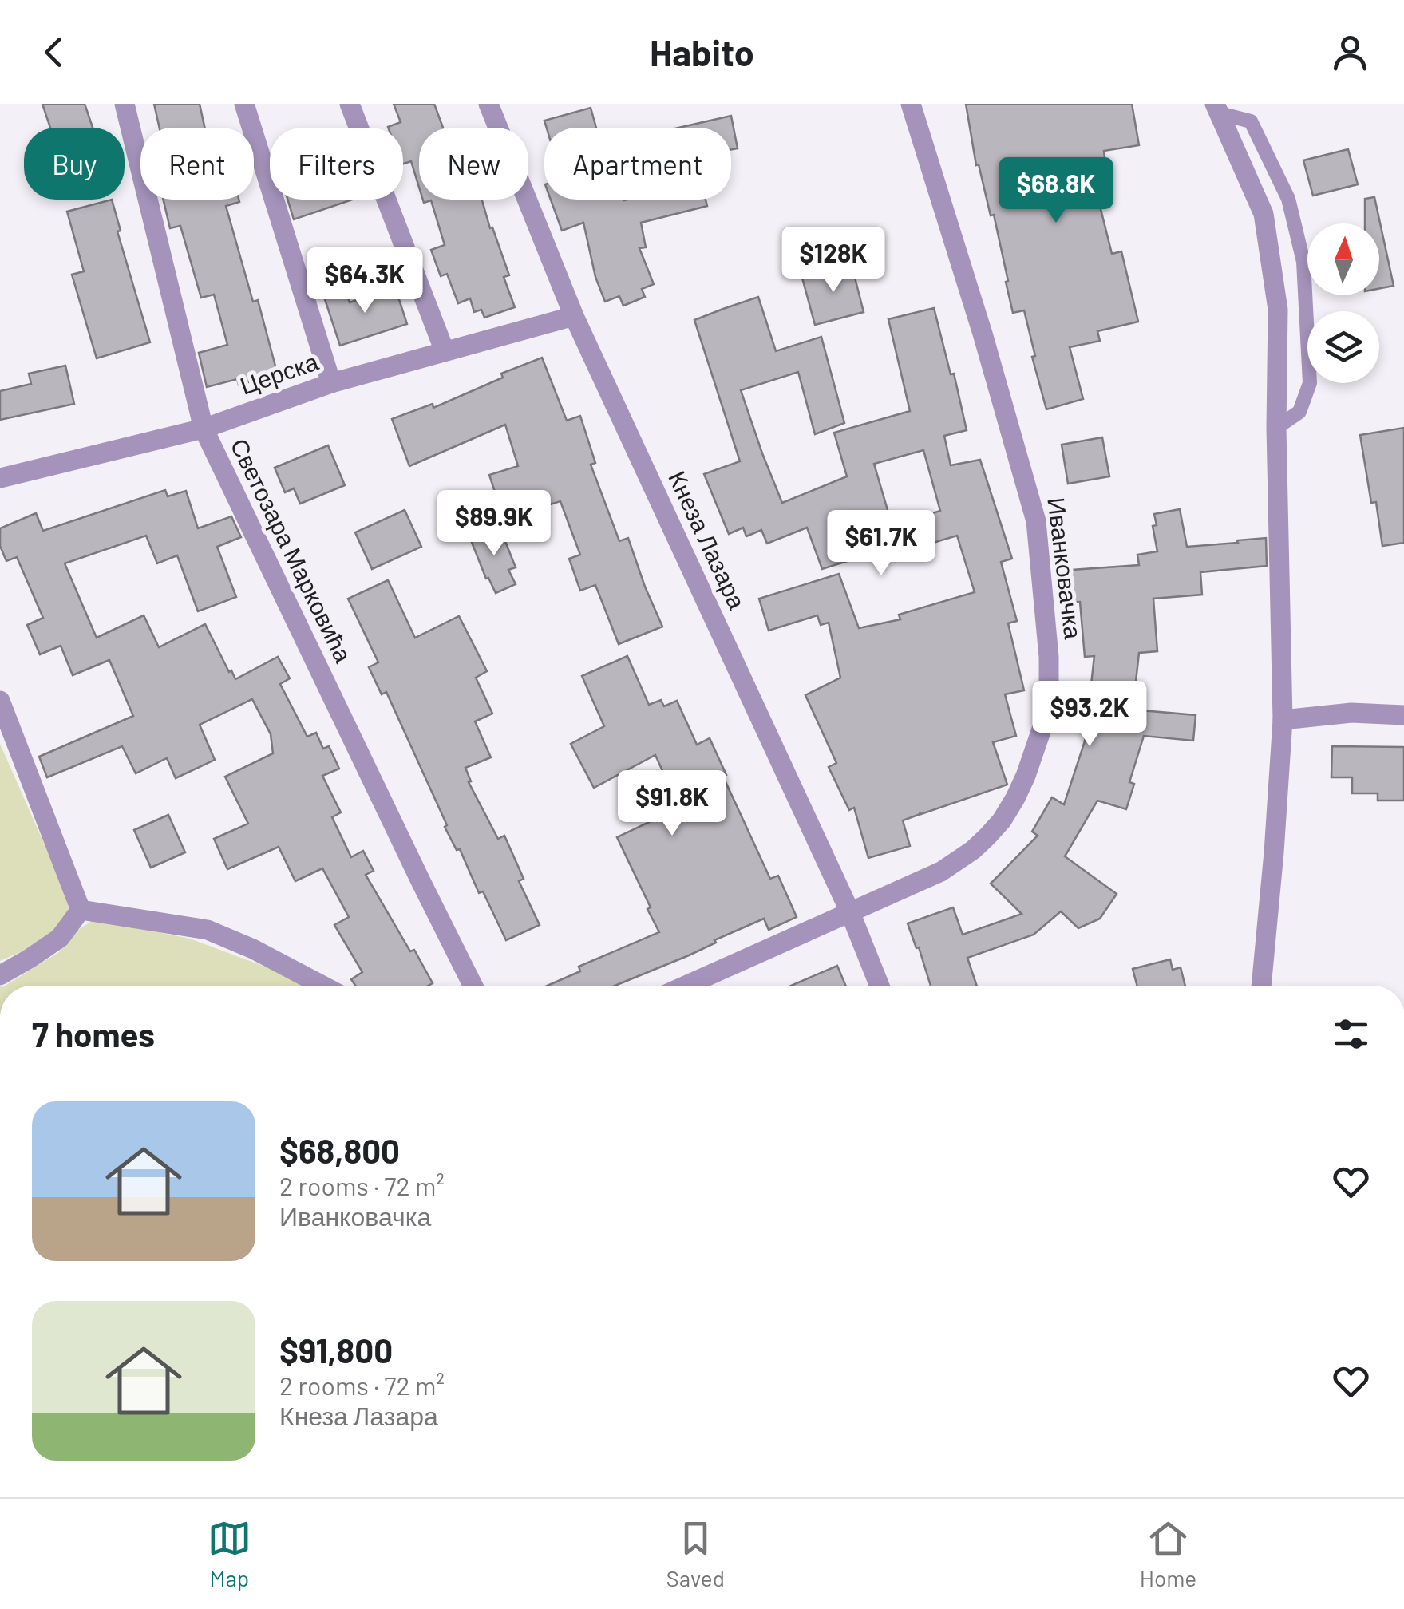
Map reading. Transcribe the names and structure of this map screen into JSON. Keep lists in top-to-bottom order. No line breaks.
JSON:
{"streets":{"street":["Церска","Кнеза Лазара","Светозара Марковића","Иванковачка"]},"crossings":[["Церска","Кнеза Лазара"],["Церска","Светозара Марковића"],["Кнеза Лазара","Иванковачка"]],"north":"top","page":{"header":"Habito","chip":["Buy","Rent","Filters","New","Apartment"],"price":["$68.8K","$128K","$64.3K","$89.9K","$61.7K","$93.2K","$91.8K"],"heading":"7 homes","list":[{"name":"$68,800","note":"2 rooms · 72 m² · Иванковачка"},{"name":"$91,800","note":"2 rooms · 72 m² · Кнеза Лазара"}],"tabs":["Map","Saved","Home"]}}
